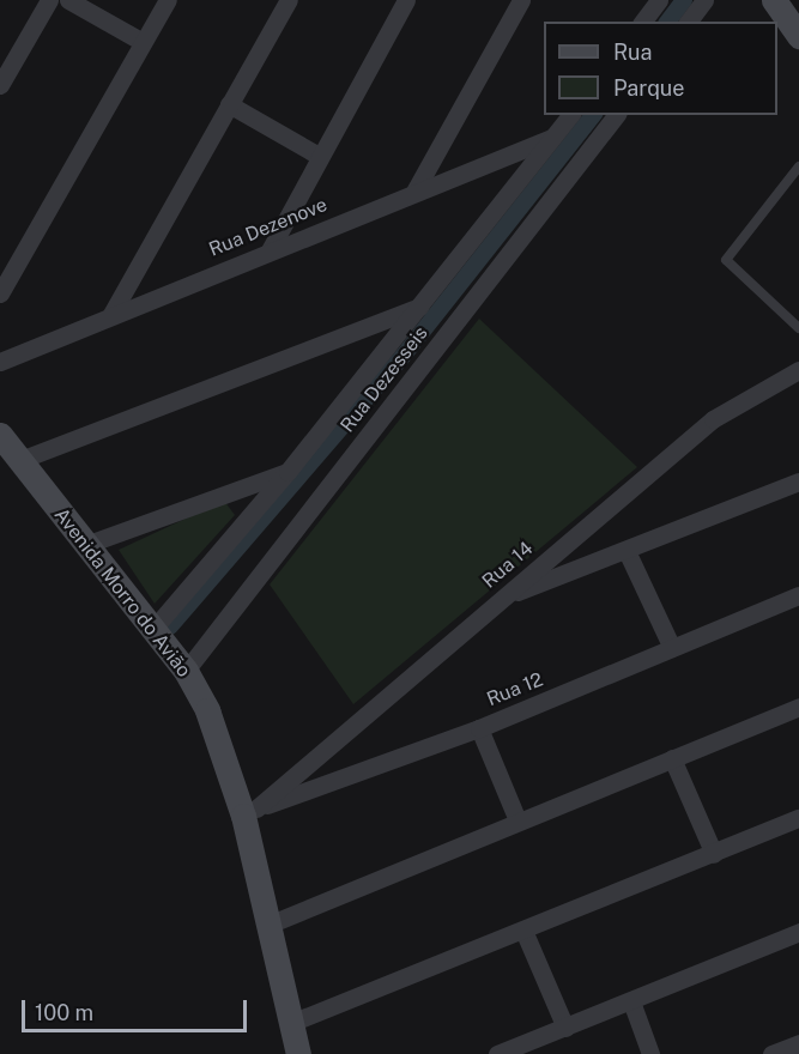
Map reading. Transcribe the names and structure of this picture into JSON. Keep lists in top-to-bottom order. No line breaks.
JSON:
{"streets":{"street":["Rua Dezenove","Rua Dezesseis","Rua 14","Avenida Morro do Avião","Rua 12"]},"crossings":[["Rua Dezenove","Rua Dezesseis"],["Rua Dezesseis","Avenida Morro do Avião"],["Rua 14","Avenida Morro do Avião"],["Rua 14","Rua 12"],["Avenida Morro do Avião","Rua 12"]],"legend":["Rua","Parque"],"scale_bar":"100 m"}
